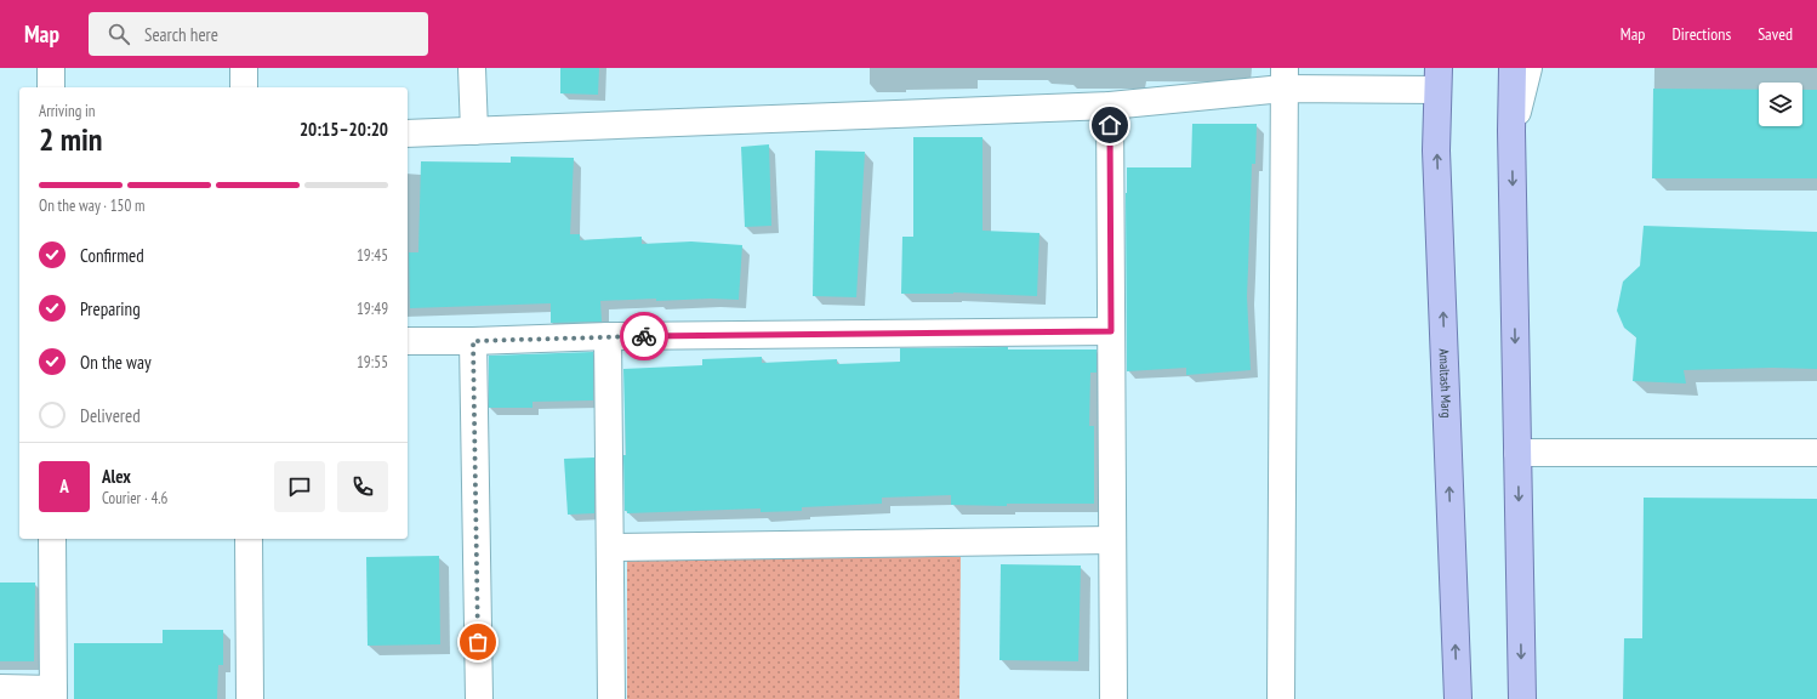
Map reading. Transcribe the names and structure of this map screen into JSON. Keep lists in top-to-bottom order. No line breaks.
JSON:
{"streets":{"main road":["Amaltash Marg"]},"page":{"header":"Map","search":"Search here","nav":["Map","Directions","Saved"],"heading":["2 min","Arriving in","20:15–20:20"],"panel":["Alex","Courier · 4.6"],"bar":"On the way · 150 m","list":[["Confirmed","19:45"],["Preparing","19:49"],["On the way","19:55"],"Delivered"],"round":"A"}}
